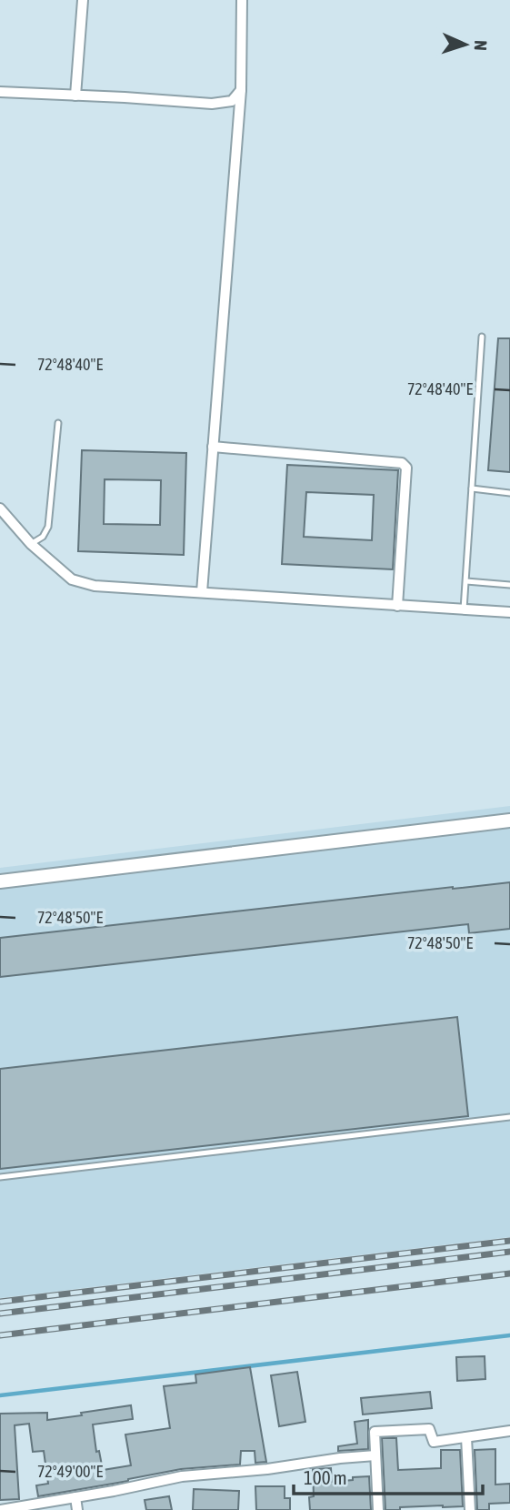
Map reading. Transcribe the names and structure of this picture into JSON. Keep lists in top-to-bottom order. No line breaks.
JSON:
{"scale_bar":"100 m","north":"right","coordinates":["72°48'40\"E","72°48'50\"E","72°49'00\"E"]}
